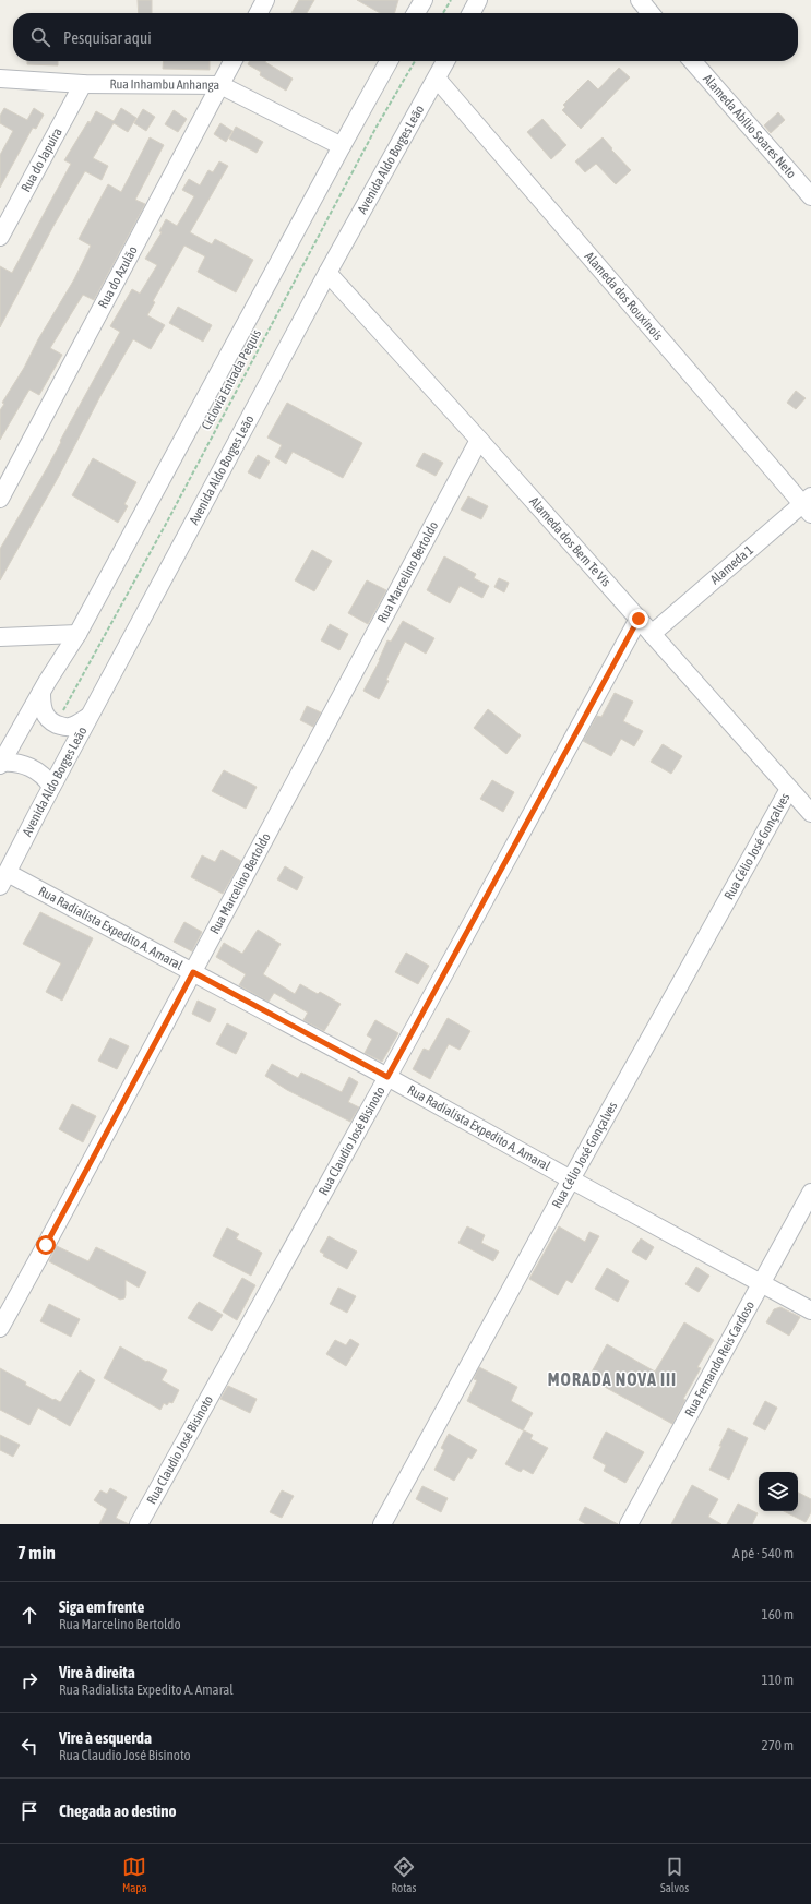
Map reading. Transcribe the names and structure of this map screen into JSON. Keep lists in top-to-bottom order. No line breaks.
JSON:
{"streets":{"street":["Rua Inhambu Anhanga","Alameda Abílio Soares Neto","Avenida Aldo Borges Leão","Rua do Japuíra","Rua do Azulão","Alameda dos Rouxinois","Alameda dos Bem Te Vis","Alameda 1","Rua Marcelino Bertoldo","Rua Célio José Gonçalves","Rua Radialista Expedito A. Amaral","Rua Claudio José Bisinoto","Rua Fernando Reis Cardoso"],"path":["Ciclovia Entrada Pequis"]},"crossings":[["Rua Inhambu Anhanga","Rua do Japuíra"],["Rua Inhambu Anhanga","Rua do Azulão"],["Avenida Aldo Borges Leão","Alameda dos Rouxinois"],["Avenida Aldo Borges Leão","Alameda dos Bem Te Vis"],["Avenida Aldo Borges Leão","Rua Radialista Expedito A. Amaral"],["Alameda dos Rouxinois","Alameda 1"],["Alameda dos Bem Te Vis","Alameda 1"],["Alameda dos Bem Te Vis","Rua Marcelino Bertoldo"],["Alameda dos Bem Te Vis","Rua Célio José Gonçalves"],["Alameda dos Bem Te Vis","Rua Claudio José Bisinoto"],["Rua Marcelino Bertoldo","Rua Radialista Expedito A. Amaral"],["Rua Célio José Gonçalves","Rua Radialista Expedito A. Amaral"],["Rua Radialista Expedito A. Amaral","Rua Claudio José Bisinoto"],["Rua Radialista Expedito A. Amaral","Rua Fernando Reis Cardoso"]],"districts":["MORADA NOVA III"],"page":{"search":"Pesquisar aqui","heading":["7 min","A pé · 540 m"],"list":[["Siga em frente","Rua Marcelino Bertoldo","160 m"],["Vire à direita","Rua Radialista Expedito A. Amaral","110 m"],["Vire à esquerda","Rua Claudio José Bisinoto","270 m"],"Chegada ao destino"],"nav":["Mapa","Rotas","Salvos"]}}
